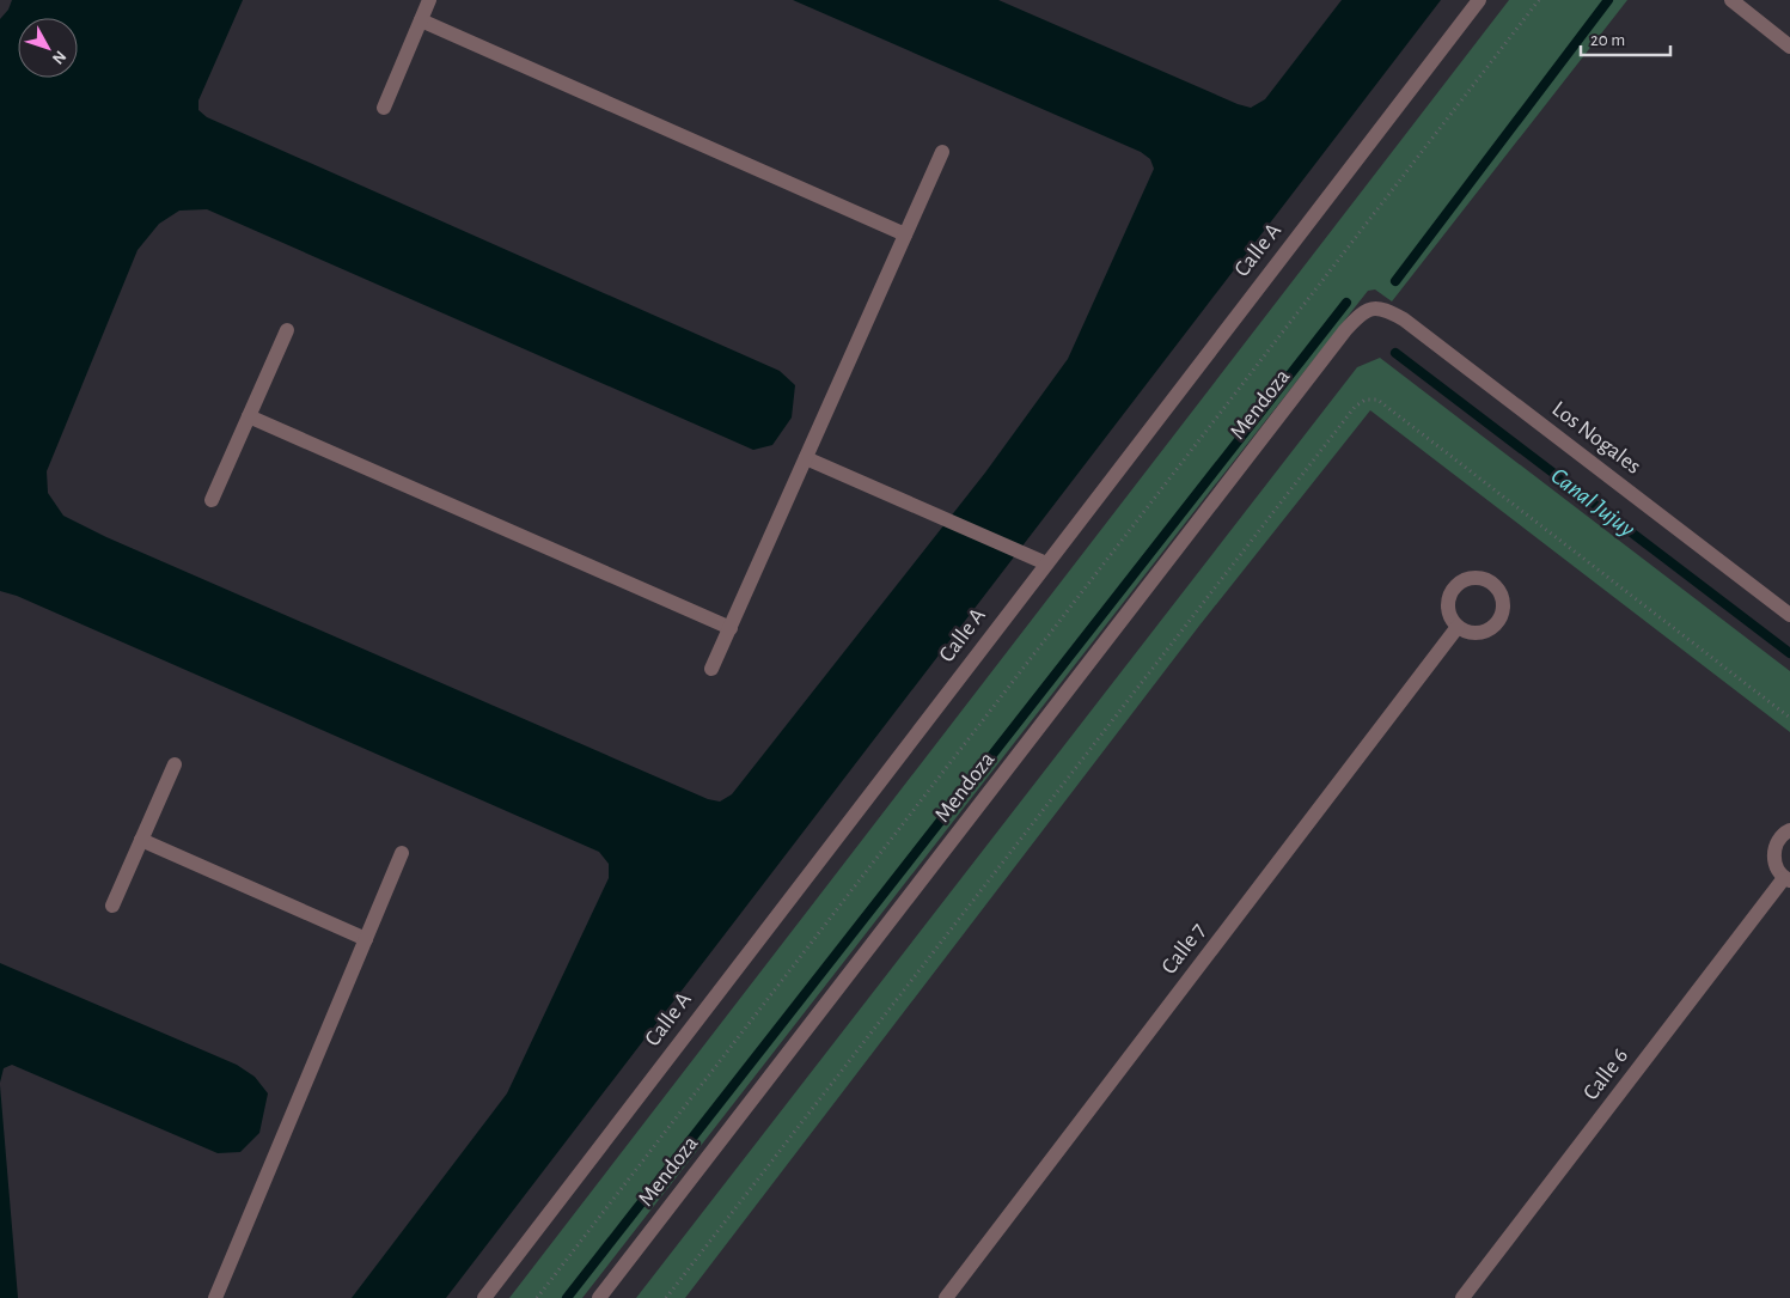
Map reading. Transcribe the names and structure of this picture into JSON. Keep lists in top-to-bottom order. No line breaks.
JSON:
{"streets":{"street":["Calle A","Mendoza","Los Nogales","Calle 7","Calle 6"]},"crossings":[["Mendoza","Los Nogales"]],"water":["Canal Jujuy"],"scale_bar":"20 m","north":"bottom right"}
